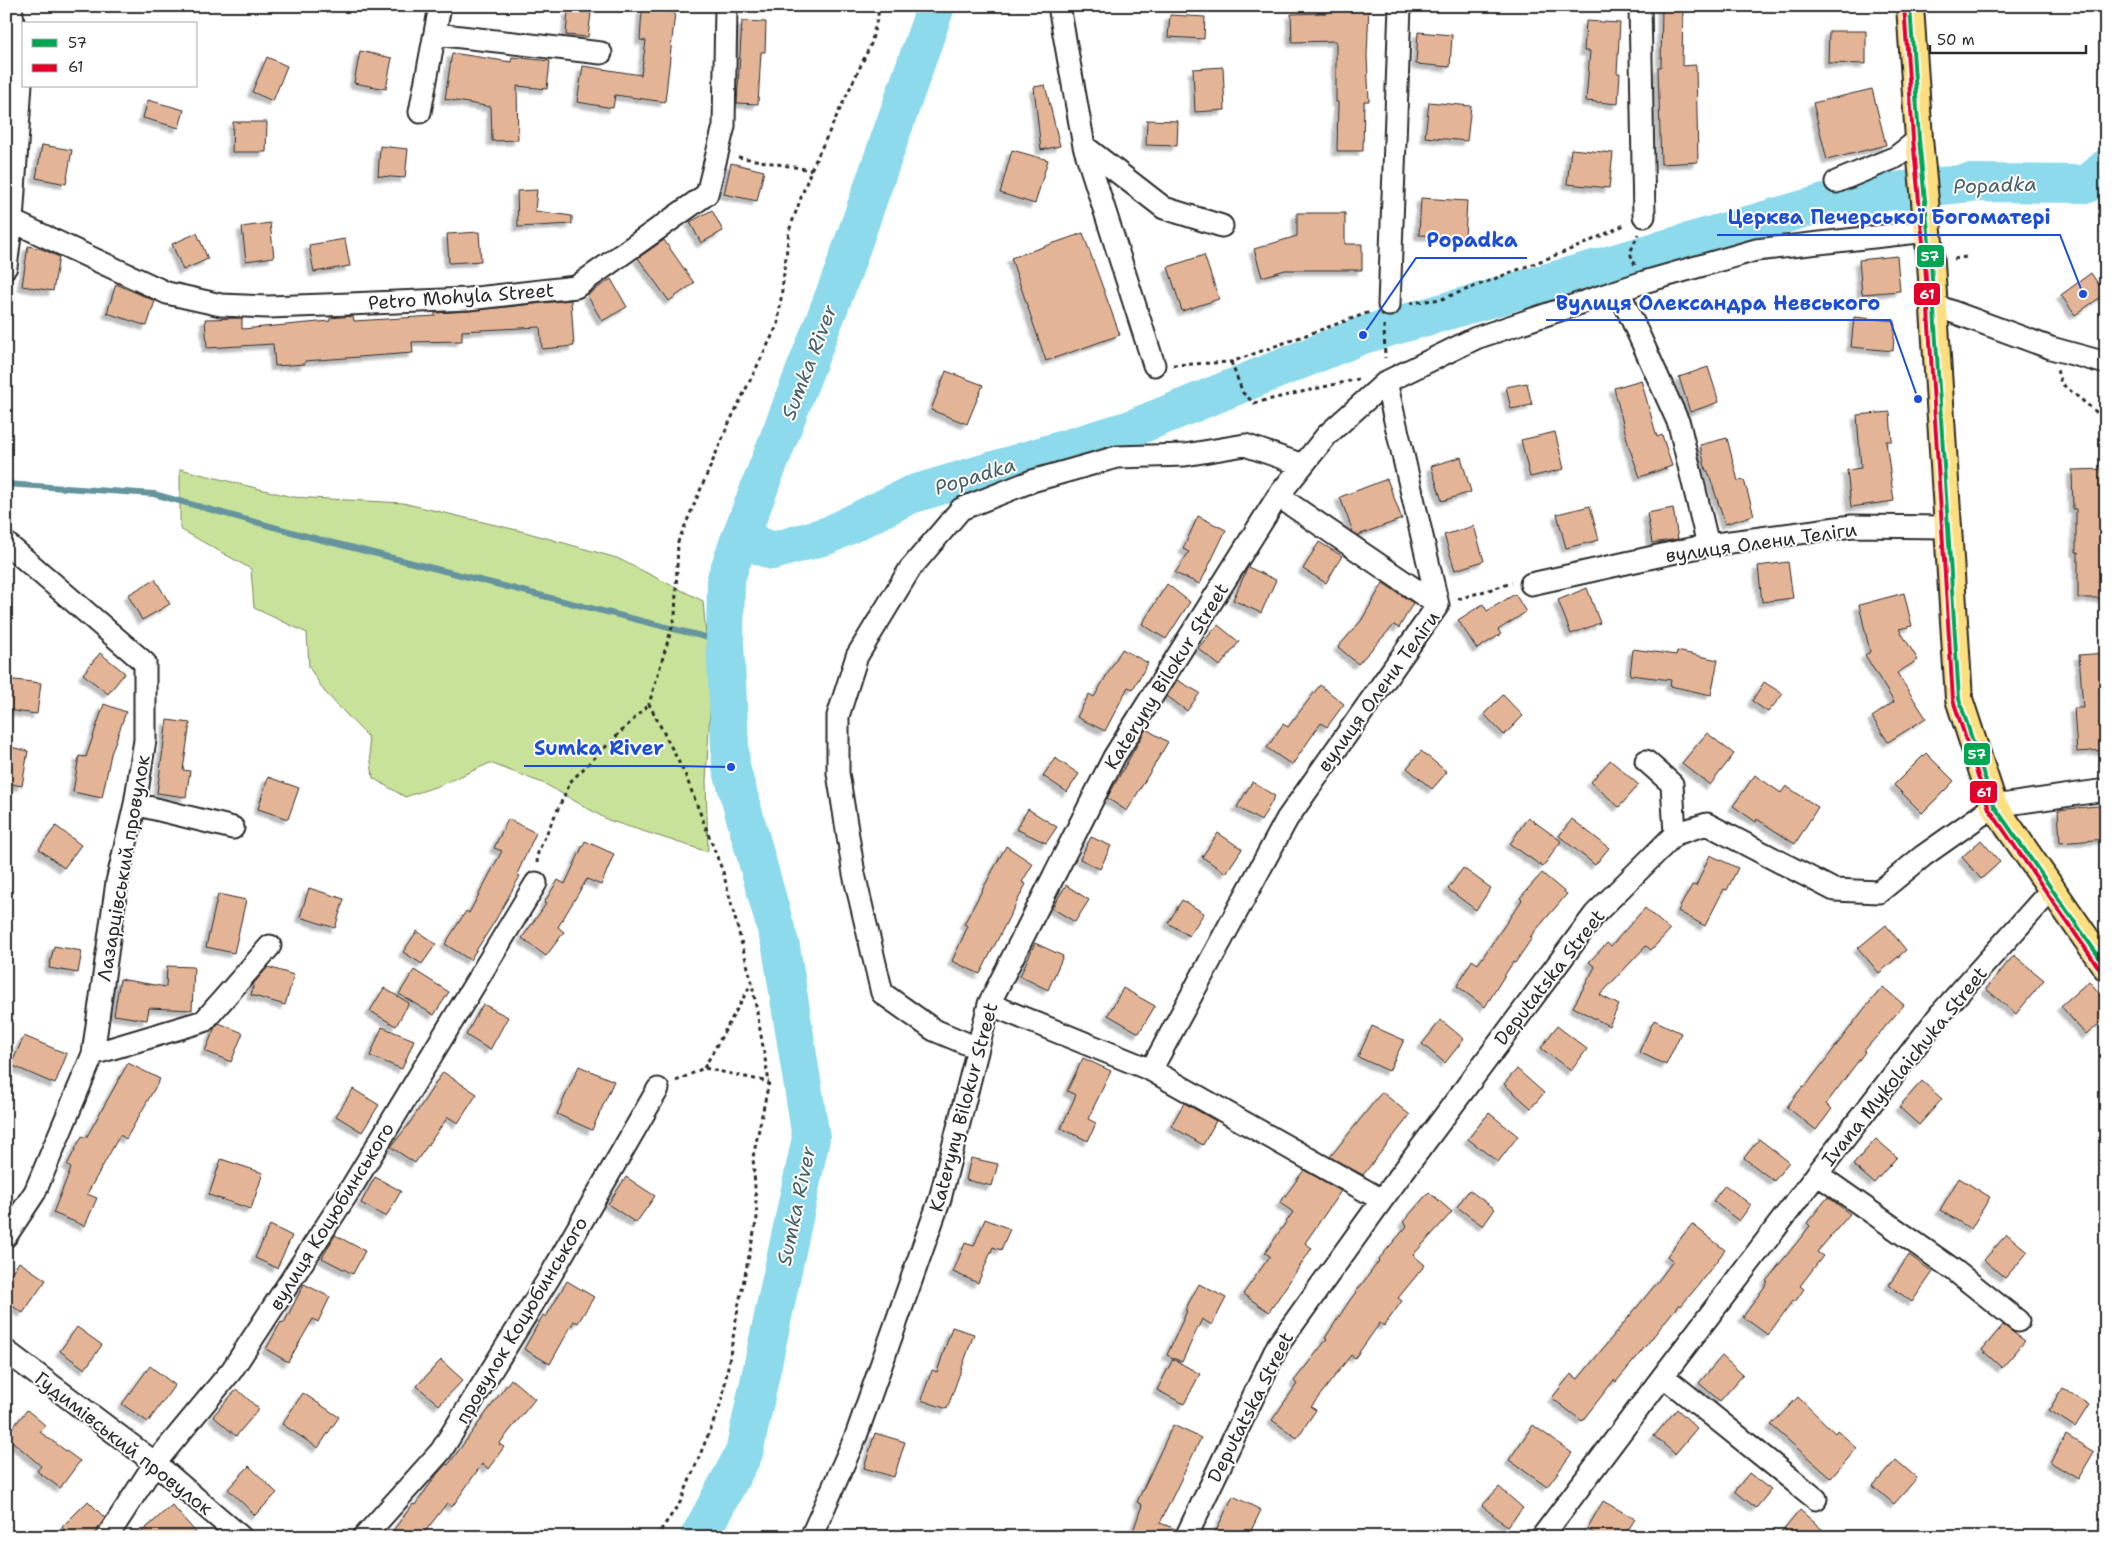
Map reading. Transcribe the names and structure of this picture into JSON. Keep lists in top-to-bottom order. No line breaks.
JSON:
{"streets":{"street":["Petro Mohyla Street","вулиця Олени Теліги","Kateryny Bilokur Street","Лазарцівський провулок","Deputatska Street","Ivana Mykolaichuka Street","вулиця Коцюбинського","провулок Коцюбинського","Гудимівський провулок"]},"crossings":[["вулиця Коцюбинського","Гудимівський провулок"]],"water":["Popadka","Sumka River"],"places":["Церква Печерської Богоматері","Popadka","Вулиця Олександра Невського","Sumka River"],"lines":["transit line 57","transit line 61"],"legend":["57","61"],"scale_bar":"50 m"}
